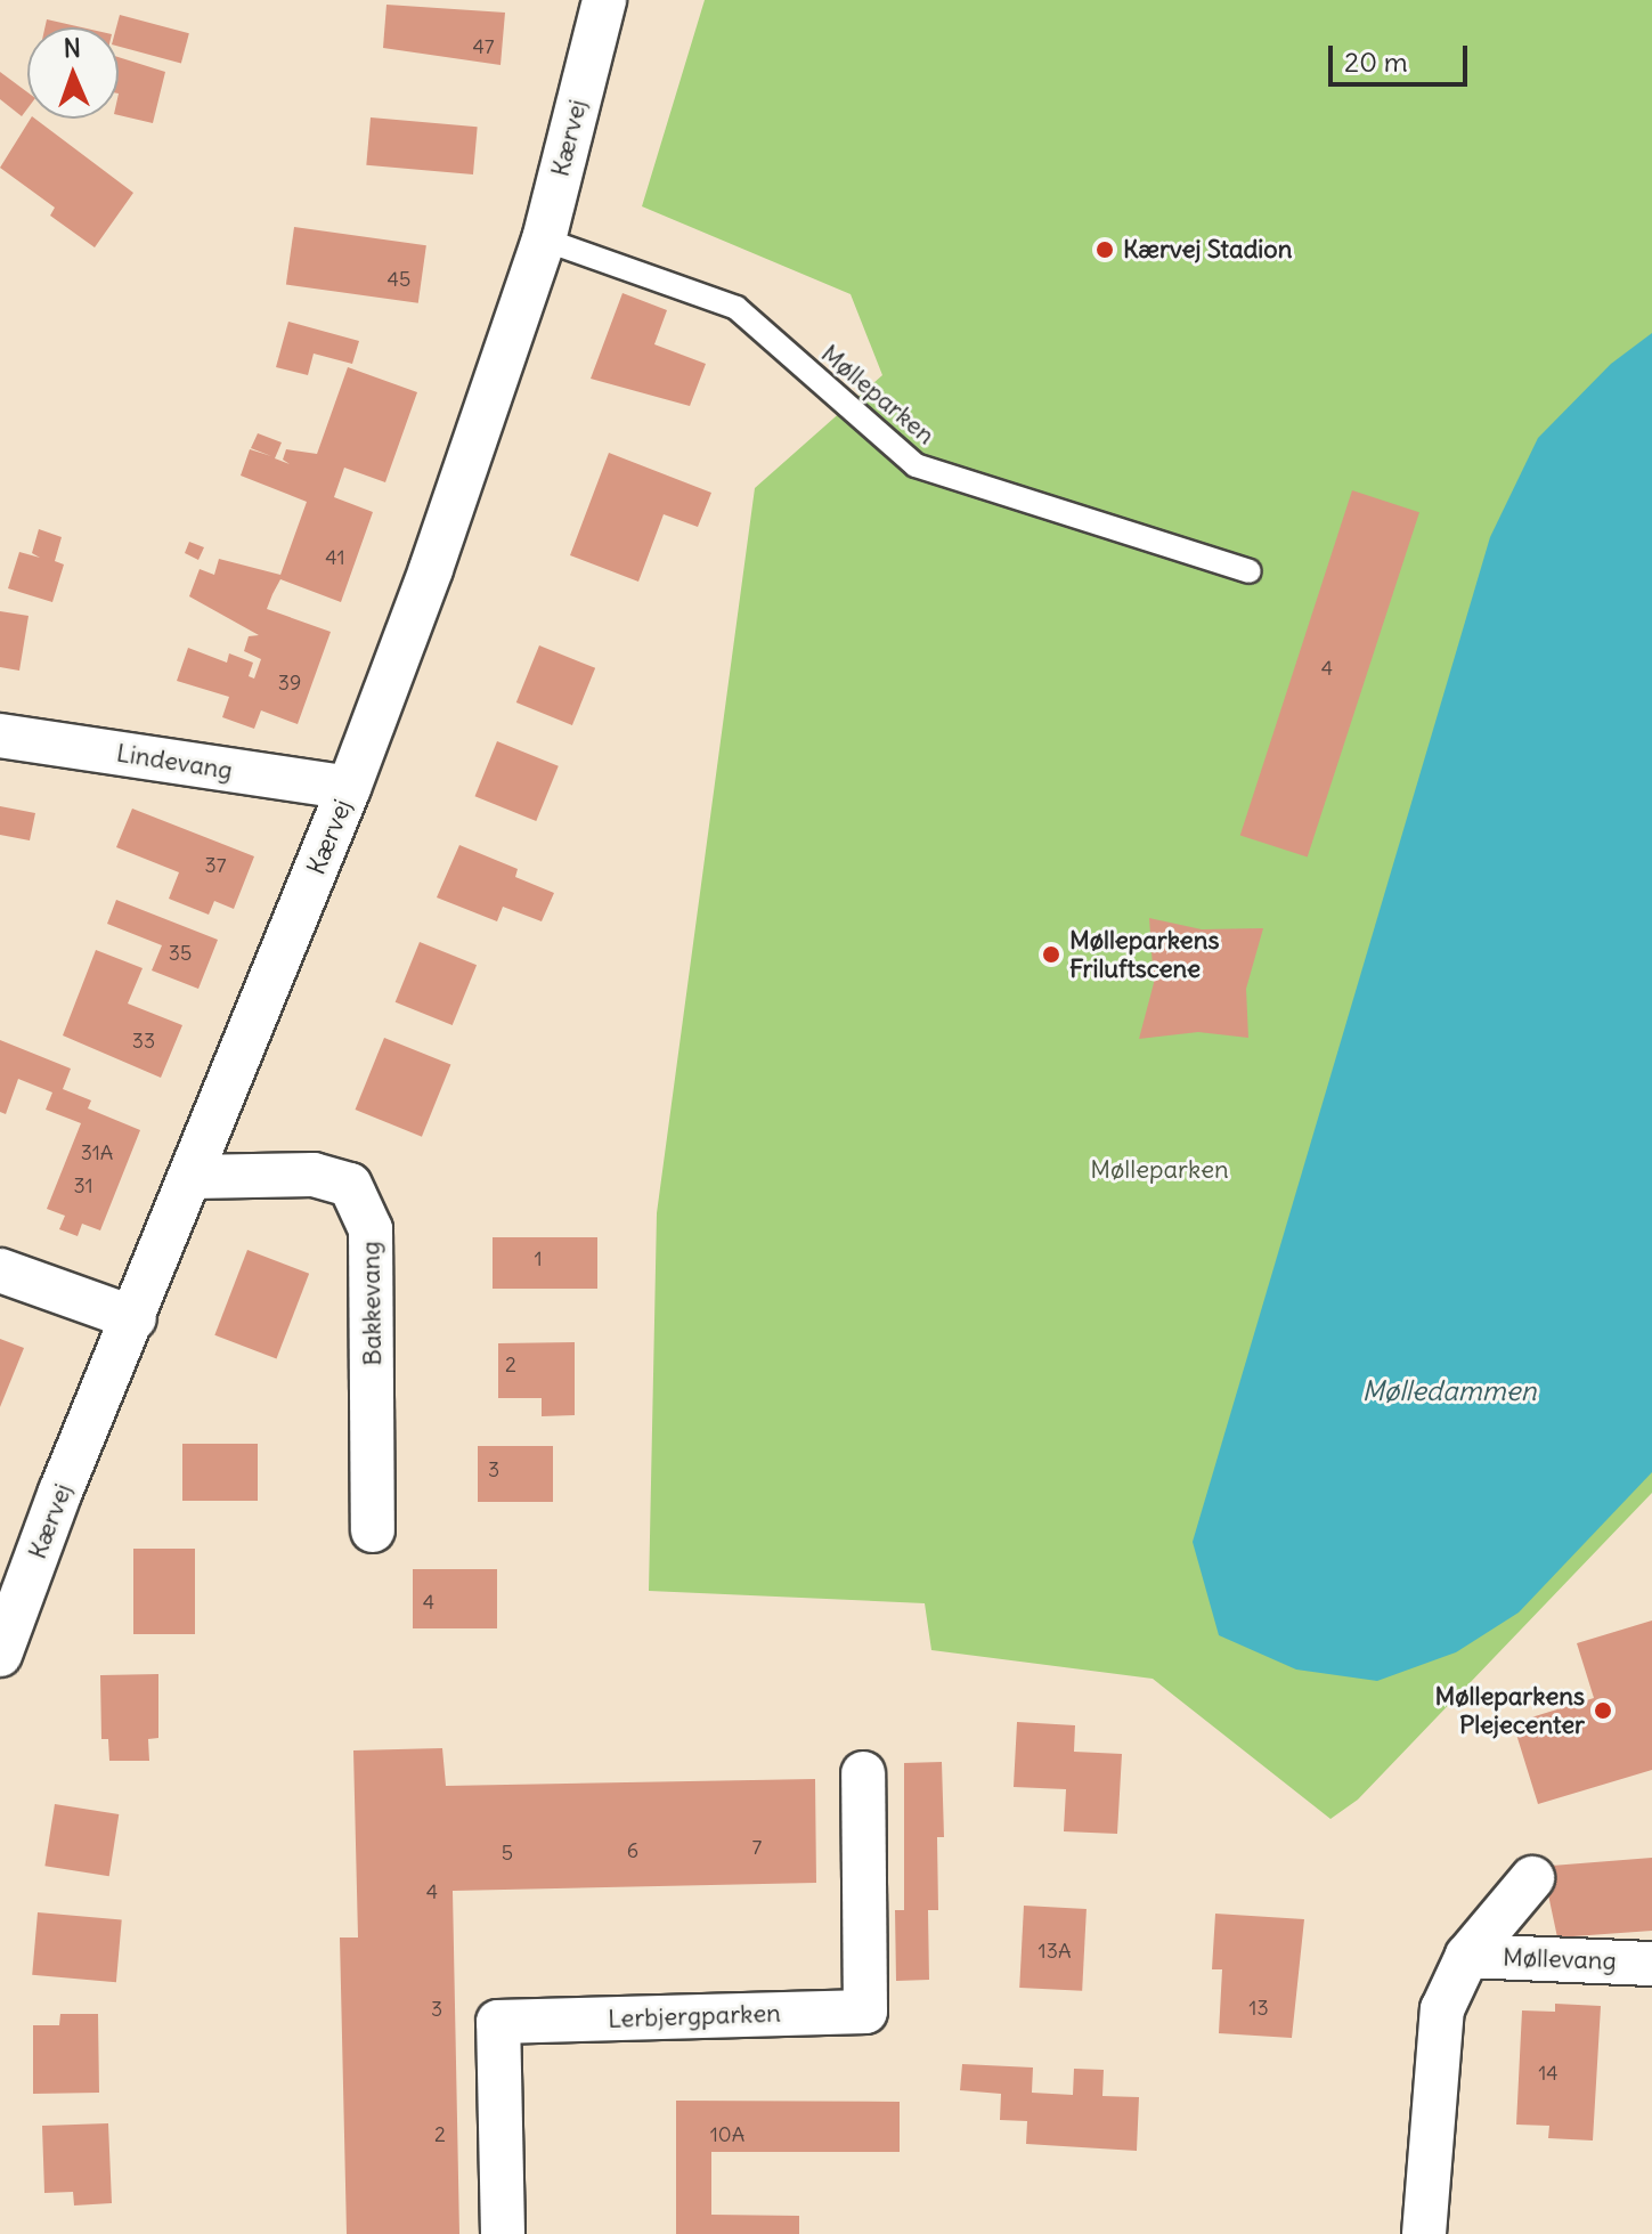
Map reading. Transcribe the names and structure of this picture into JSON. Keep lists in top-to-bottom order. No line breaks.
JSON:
{"streets":{"street":["Kærvej","Lindevang","Bakkevang","Møllevang","Lerbjergparken"],"lane":["Mølleparken"]},"crossings":[["Kærvej","Mølleparken"],["Kærvej","Lindevang"],["Kærvej","Bakkevang"]],"water":["Mølledammen"],"parks":["Mølleparken"],"places":["Kærvej Stadion","Mølleparkens Friluftscene","Mølleparkens Plejecenter"],"house_numbers":["47","45","41","4","39","37","35","33","31A","31","1","2","3","4","7","6","5","4","13A","13","3","14","2","10A"],"scale_bar":"20 m","north":"top"}
